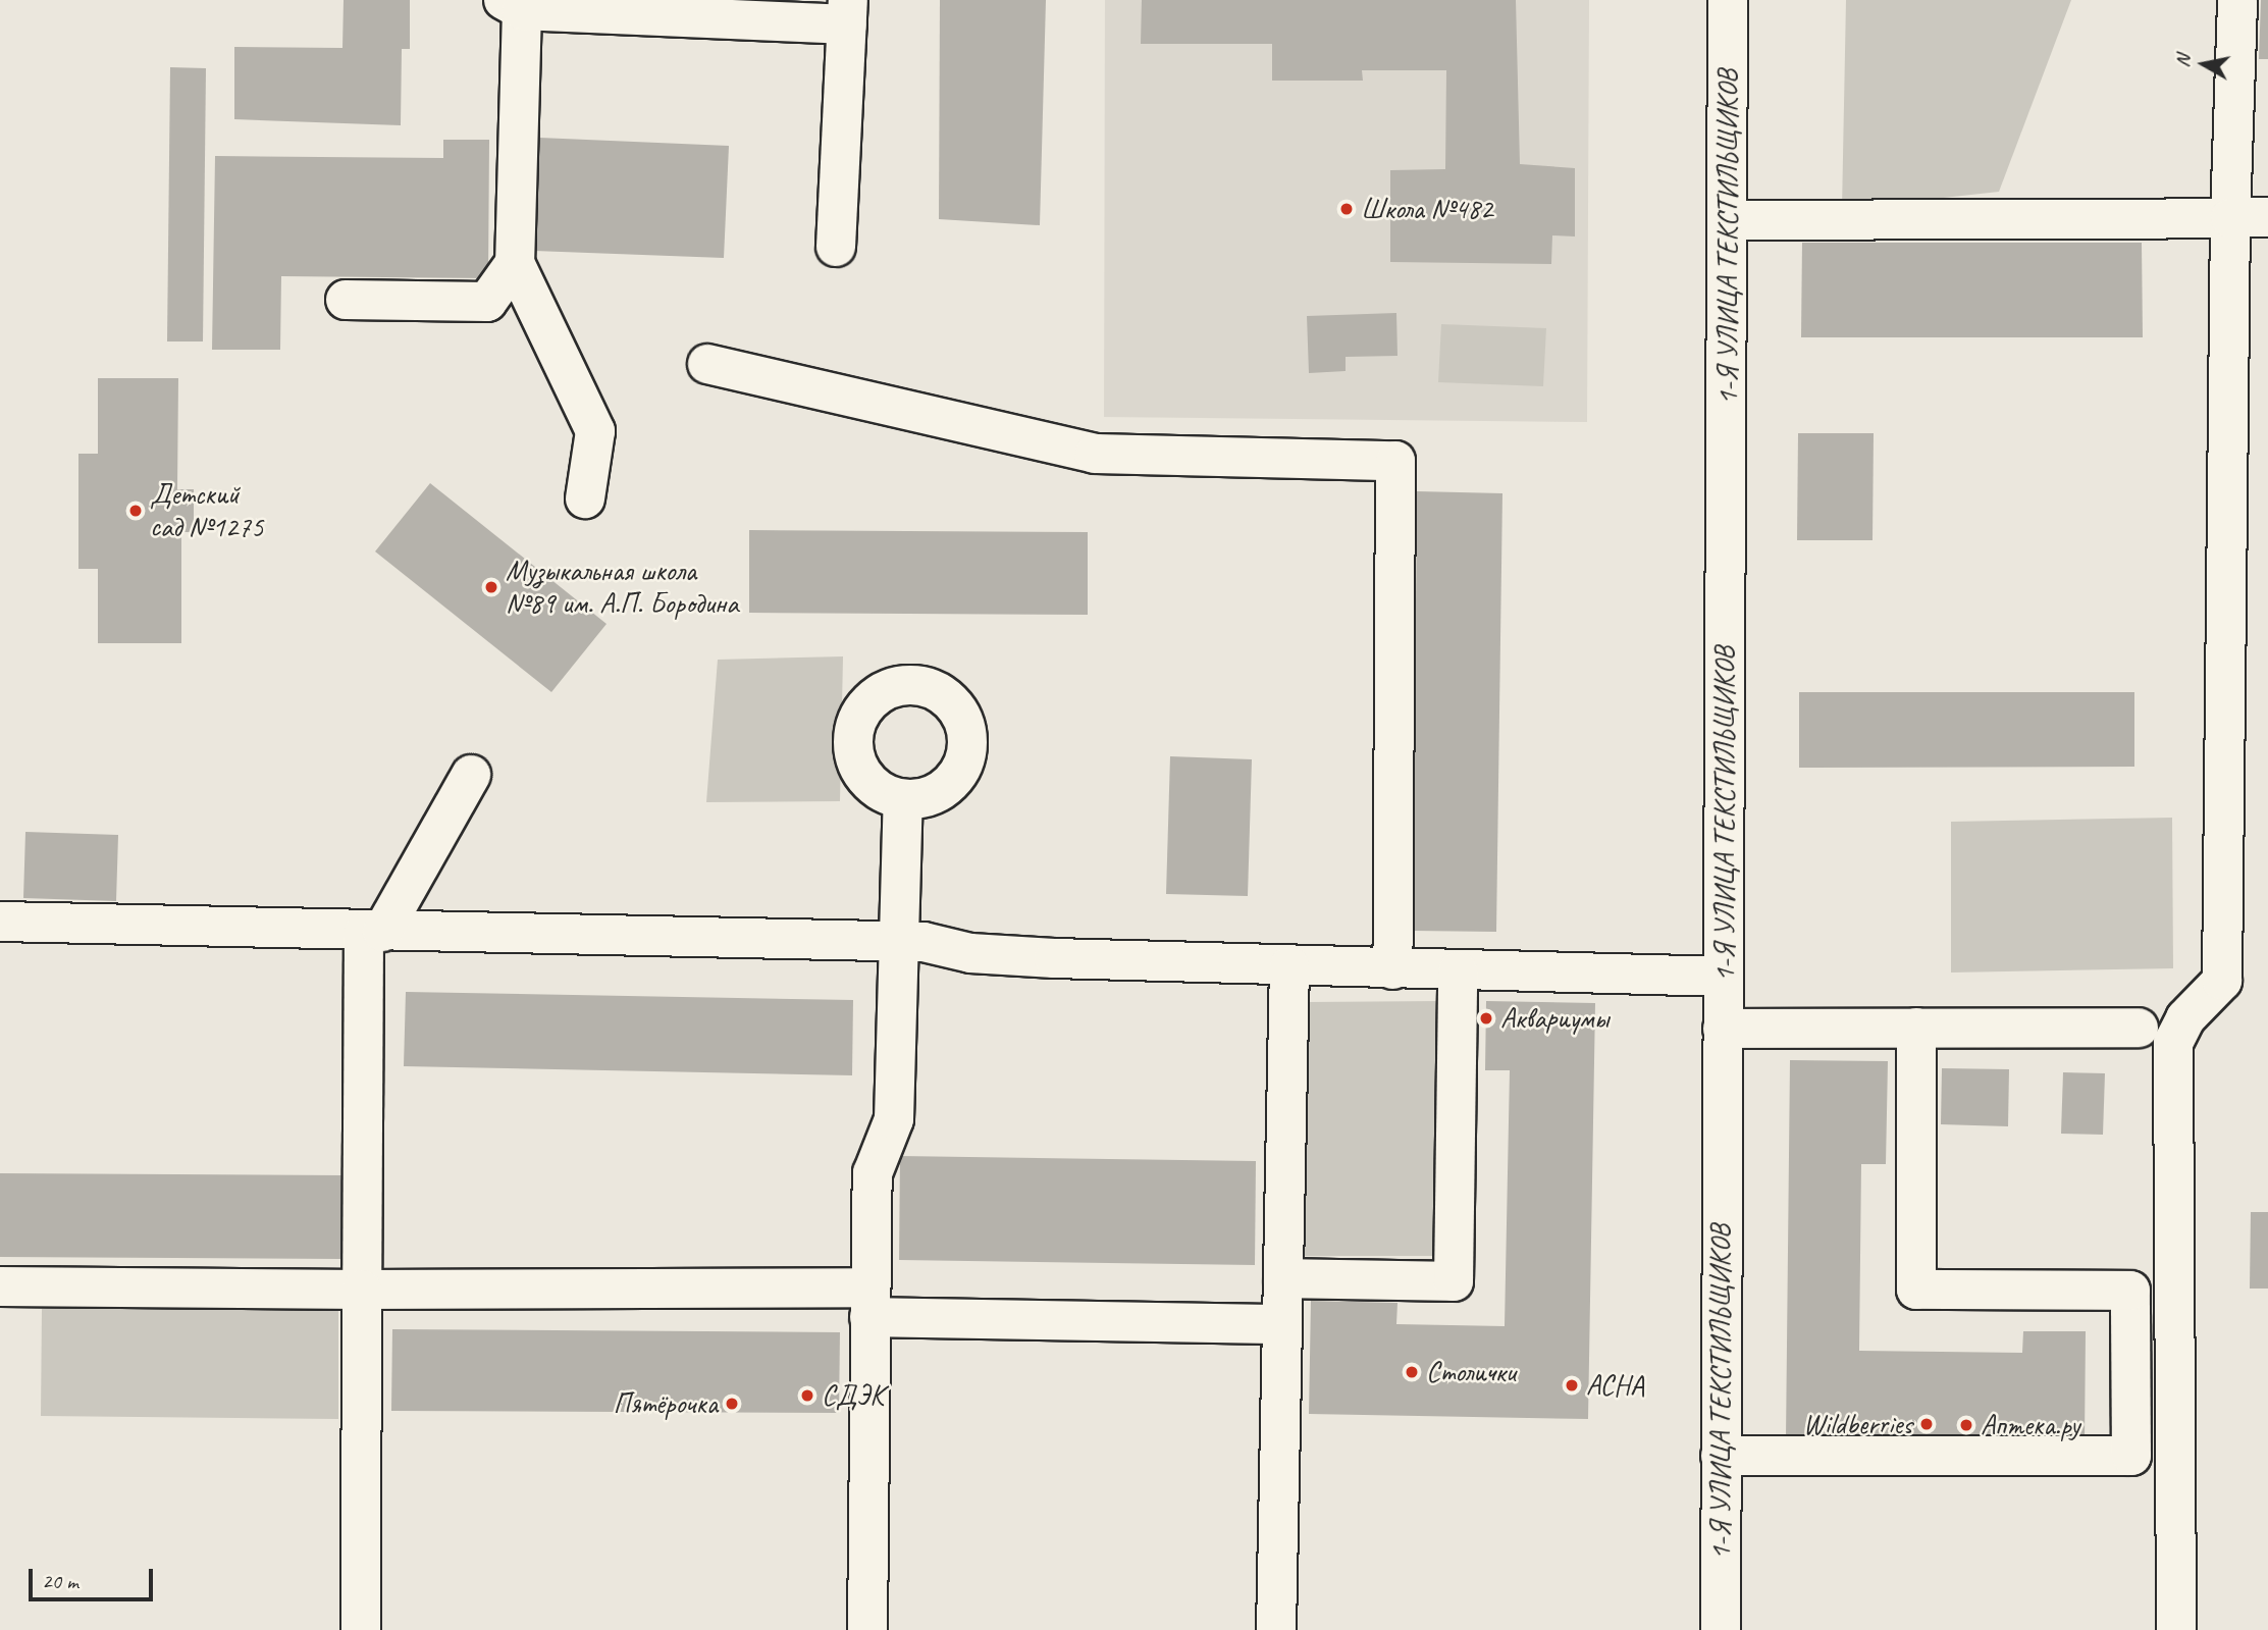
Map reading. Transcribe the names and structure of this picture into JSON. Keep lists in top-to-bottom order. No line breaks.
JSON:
{"streets":{"street":["1-Я УЛИЦА ТЕКСТИЛЬЩИКОВ"]},"places":["Школа №482","Детский сад №1275","Музыкальная школа №89 им. А.П. Бородина","Аквариумы","Столички","АСНА","СДЭК","Пятёрочка","Wildberries","Аптека.ру"],"scale_bar":"20 m","north":"left"}
